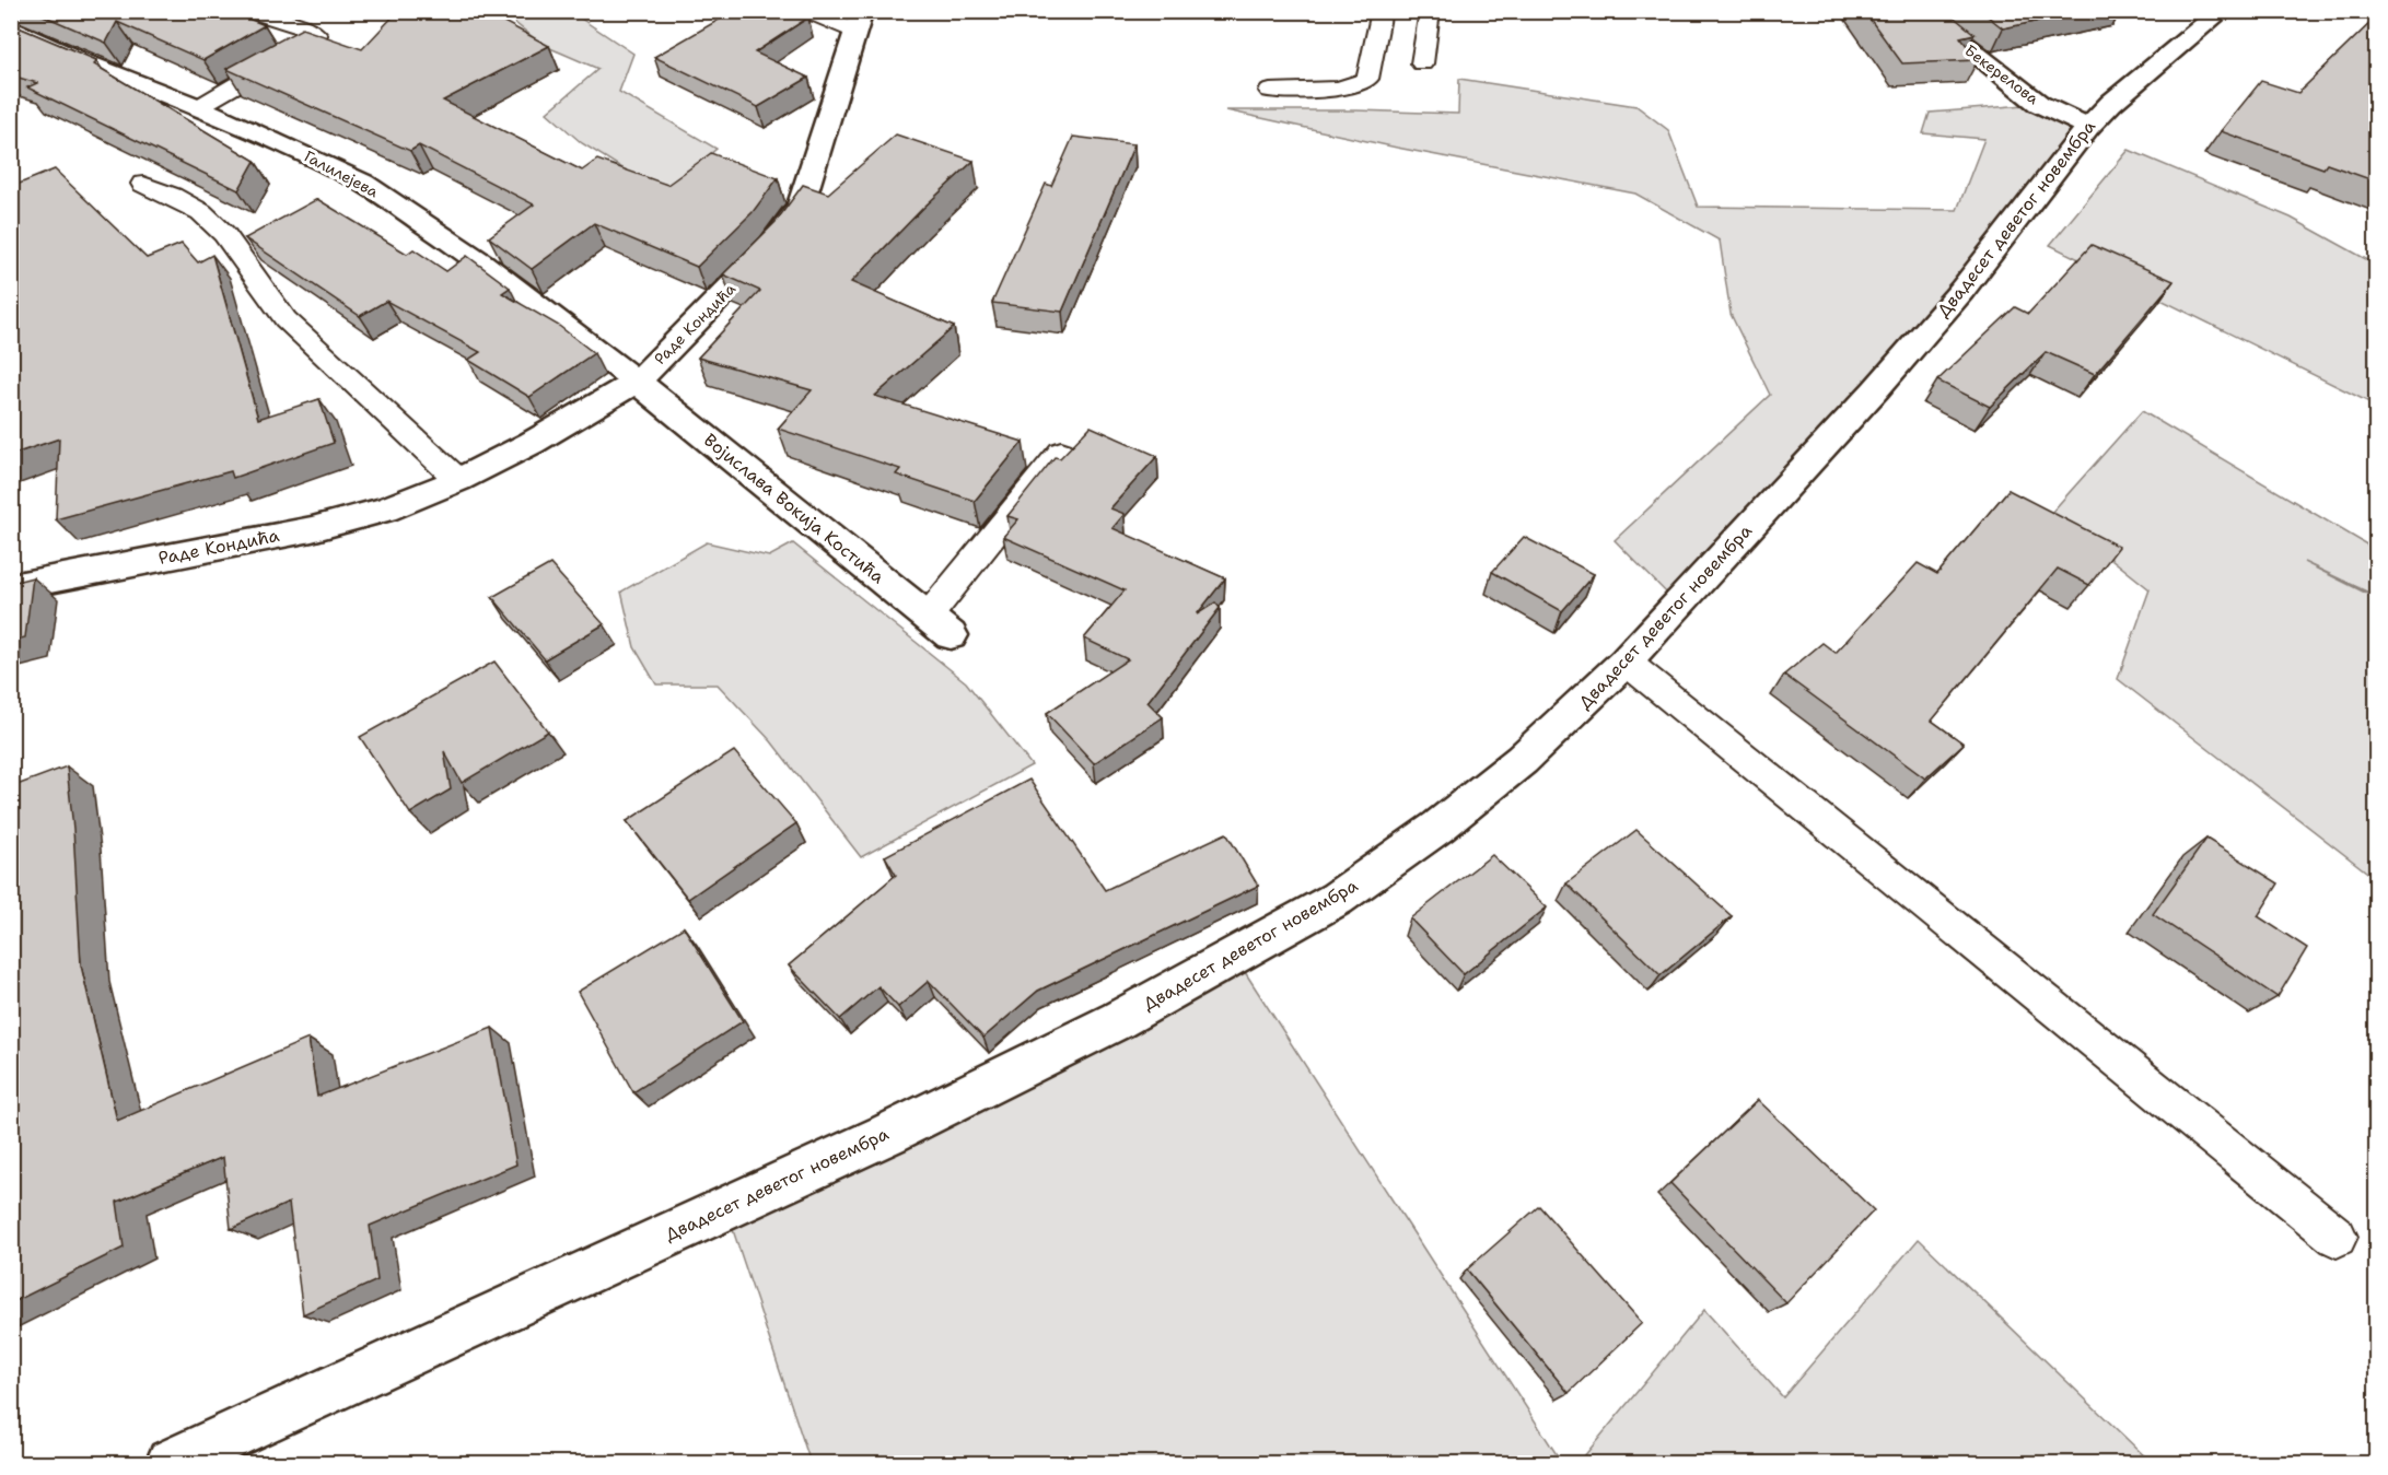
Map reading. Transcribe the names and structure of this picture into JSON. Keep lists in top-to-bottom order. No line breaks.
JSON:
{"streets":{"street":["Бекерелова","Галилејева","Двадесет деветог новембра","Раде Кондића","Војислава Вокија Костића"]},"crossings":[["Бекерелова","Двадесет деветог новембра"],["Галилејева","Раде Кондића"],["Галилејева","Војислава Вокија Костића"],["Раде Кондића","Војислава Вокија Костића"]]}
